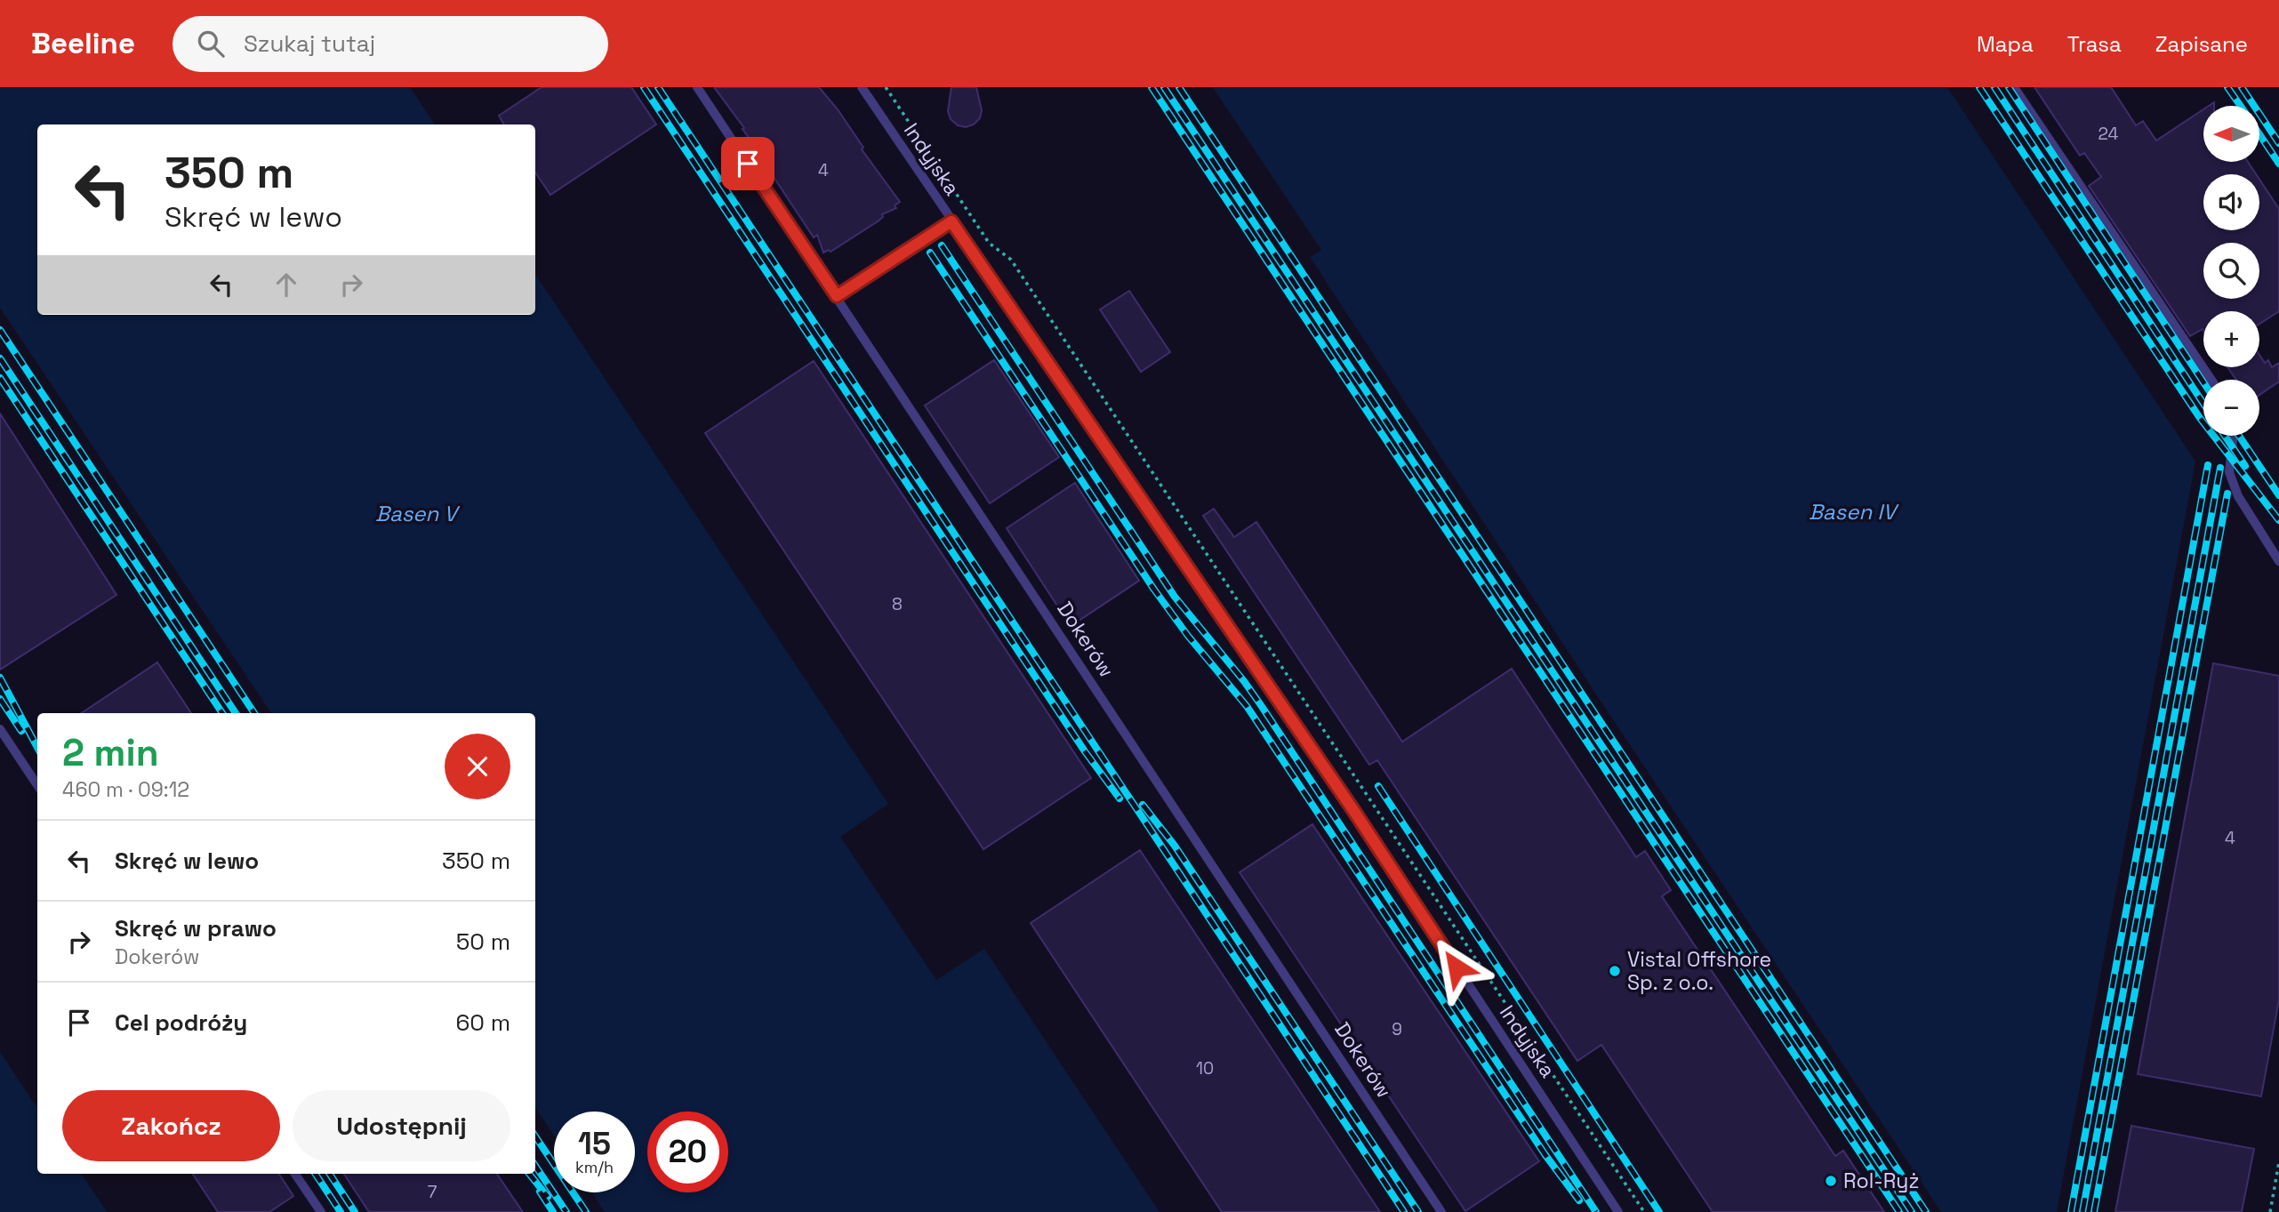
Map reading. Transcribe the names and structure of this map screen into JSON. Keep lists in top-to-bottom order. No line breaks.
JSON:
{"streets":{"lane":["Indyjska","Dokerów"]},"water":["Basen IV","Basen V"],"places":["Vistal Offshore Sp. z o.o.","Rol-Ryż"],"house_numbers":["24","4","8","4","9","10","7"],"north":"left","page":{"header":"Beeline","search":"Szukaj tutaj","nav":["Mapa","Trasa","Zapisane"],"map_buttons":["+","−"],"turn":["350 m","Skręć w lewo"],"heading":["2 min","460 m · 09:12"],"list":[{"name":"Skręć w lewo","value":"350 m"},{"name":"Skręć w prawo","note":"Dokerów","value":"50 m"},{"name":"Cel podróży","value":"60 m"}],"buttons":["Zakończ","Udostępnij"],"speed":"15 km/h","limit":"20"}}
